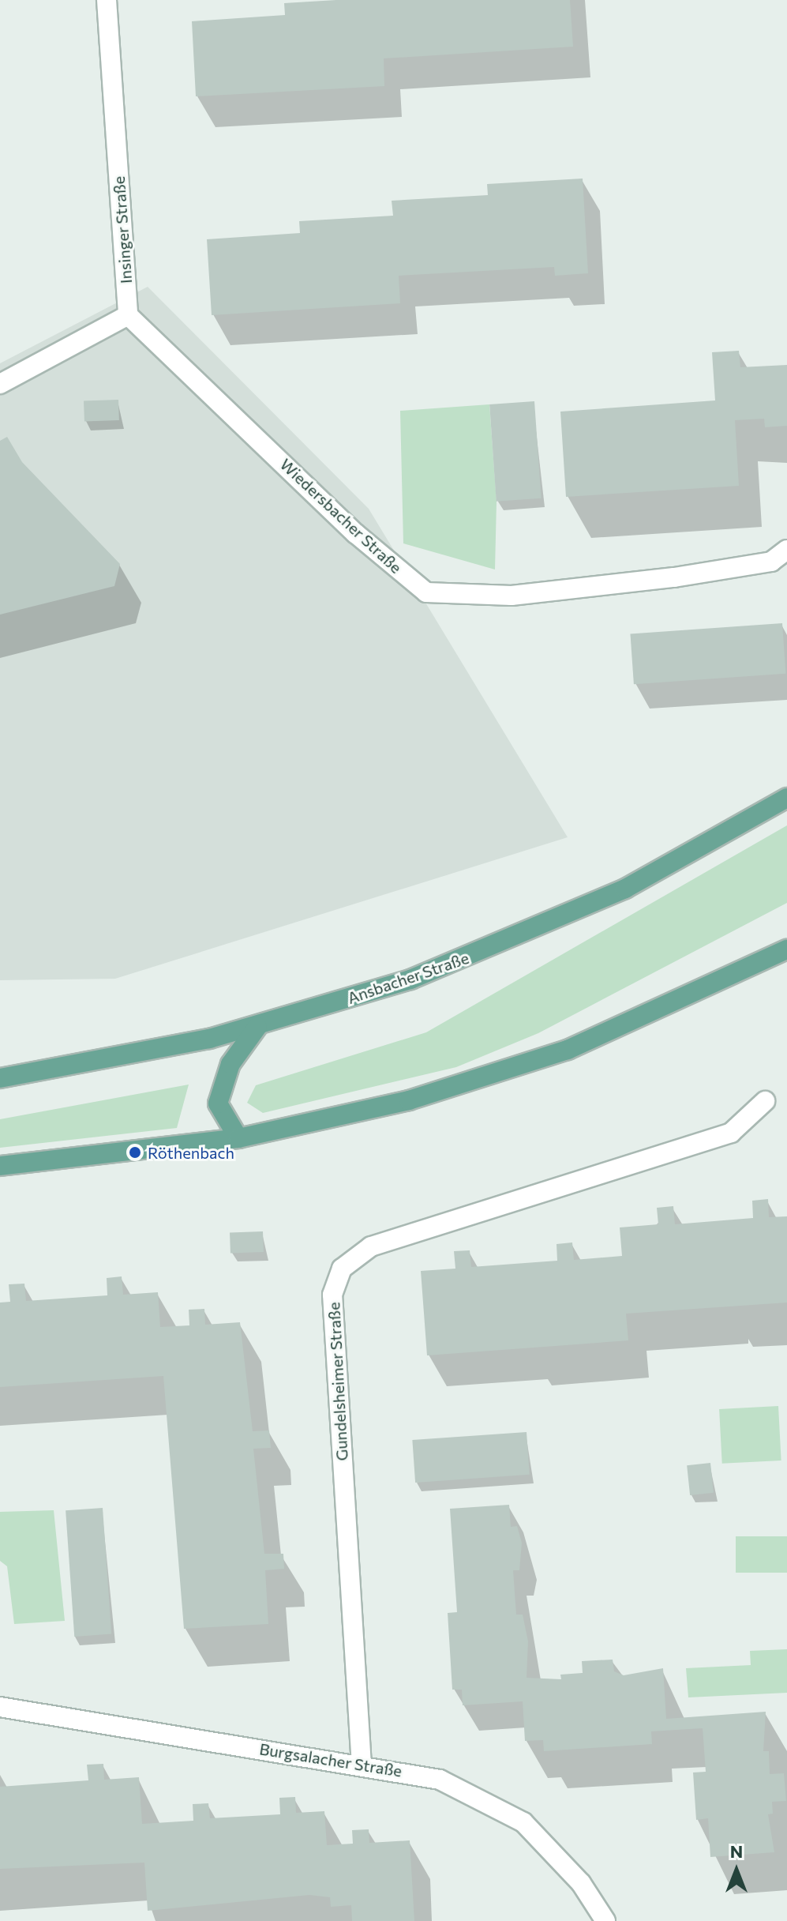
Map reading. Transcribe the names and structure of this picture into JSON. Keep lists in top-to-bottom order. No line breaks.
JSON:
{"streets":{"main road":["Ansbacher Straße"],"street":["Insinger Straße","Wiedersbacher Straße","Gundelsheimer Straße","Burgsalacher Straße"]},"crossings":[["Insinger Straße","Wiedersbacher Straße"],["Gundelsheimer Straße","Burgsalacher Straße"]],"places":["Röthenbach"],"north":"top"}
